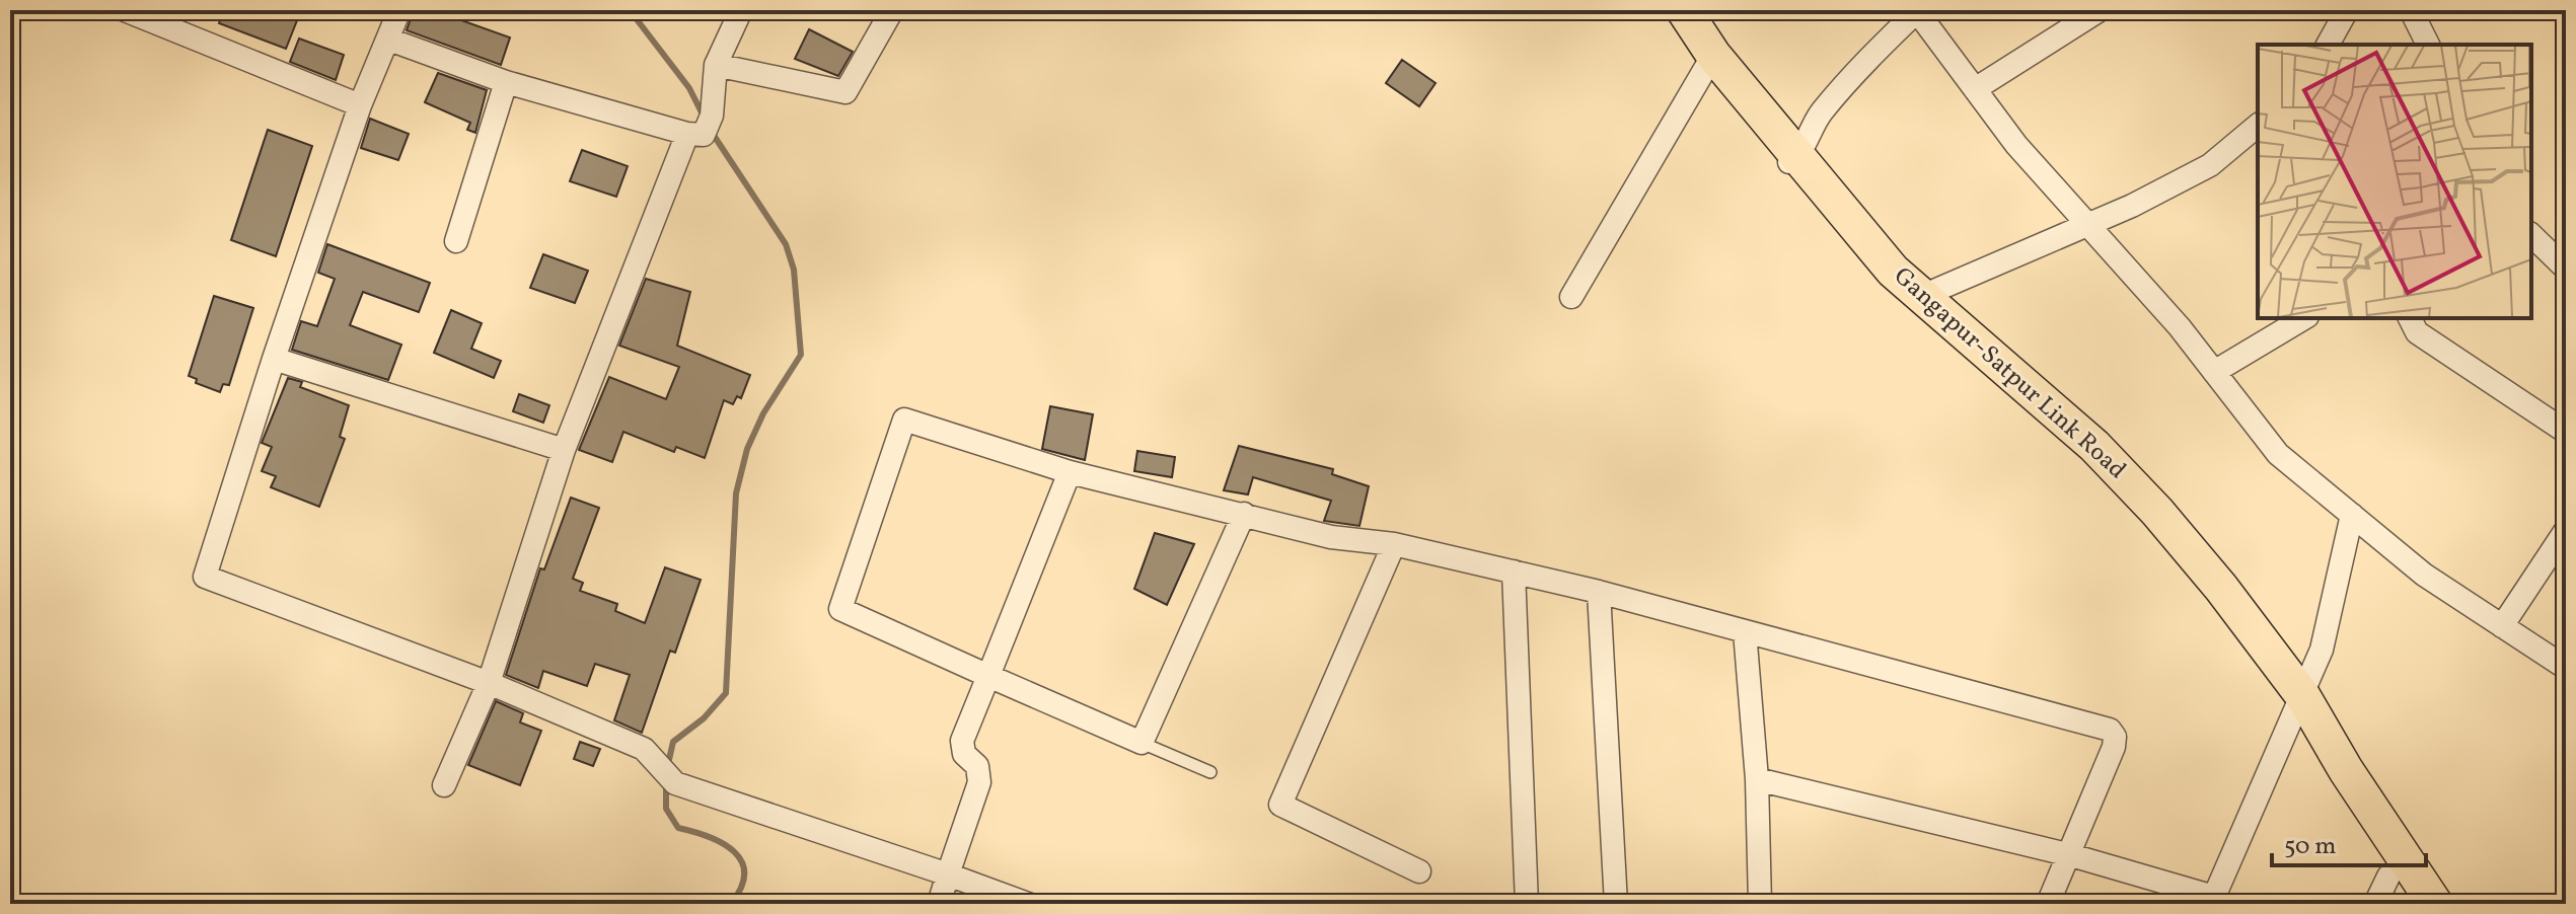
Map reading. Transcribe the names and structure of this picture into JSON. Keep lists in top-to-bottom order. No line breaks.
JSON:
{"streets":{"main road":["Gangapur-Satpur Link Road"]},"scale_bar":"50 m"}
